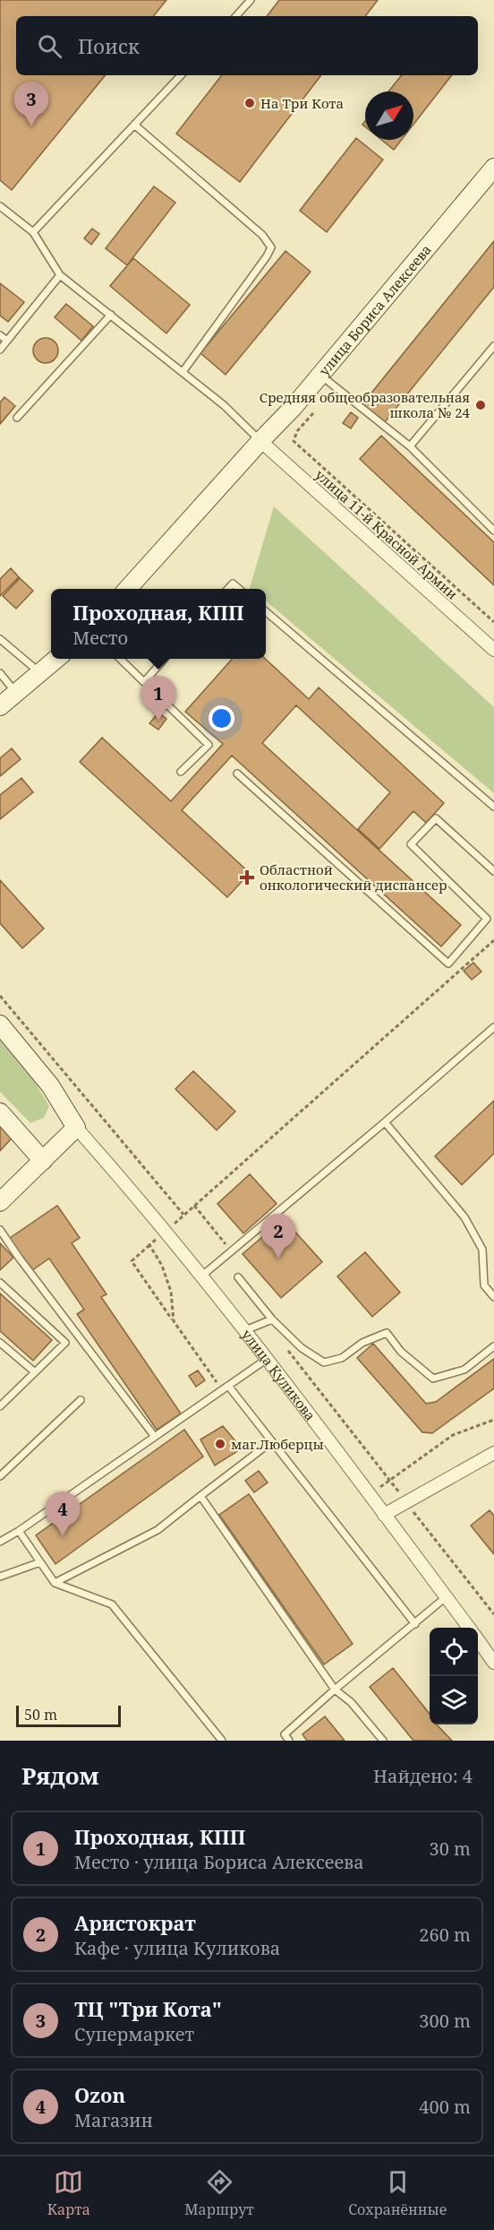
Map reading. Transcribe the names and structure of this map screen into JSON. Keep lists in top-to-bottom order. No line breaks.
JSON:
{"streets":{"main road":["улица Бориса Алексеева"],"street":["улица 11-й Красной Армии","улица Куликова"]},"crossings":[["улица Бориса Алексеева","улица 11-й Красной Армии"]],"places":{"other":["На Три Кота","Средняя общеобразовательная школа № 24","маг.Люберцы"],"health":["Областной онкологический диспансер"]},"scale_bar":"50 m","north":"top right","page":{"search":"Поиск","pins":["3","1","2","4"],"popup":["Проходная, КПП","Место"],"scale":"50 m","heading":["Рядом","Найдено: 4"],"list":[{"mark":"1","name":"Проходная, КПП","note":"Место · улица Бориса Алексеева","value":"30 m"},{"mark":"2","name":"Аристократ","note":"Кафе · улица Куликова","value":"260 m"},{"mark":"3","name":"ТЦ \"Три Кота\"","note":"Супермаркет","value":"300 m"},{"mark":"4","name":"Ozon","note":"Магазин","value":"400 m"}],"nav":["Карта","Маршрут","Сохранённые"]}}
